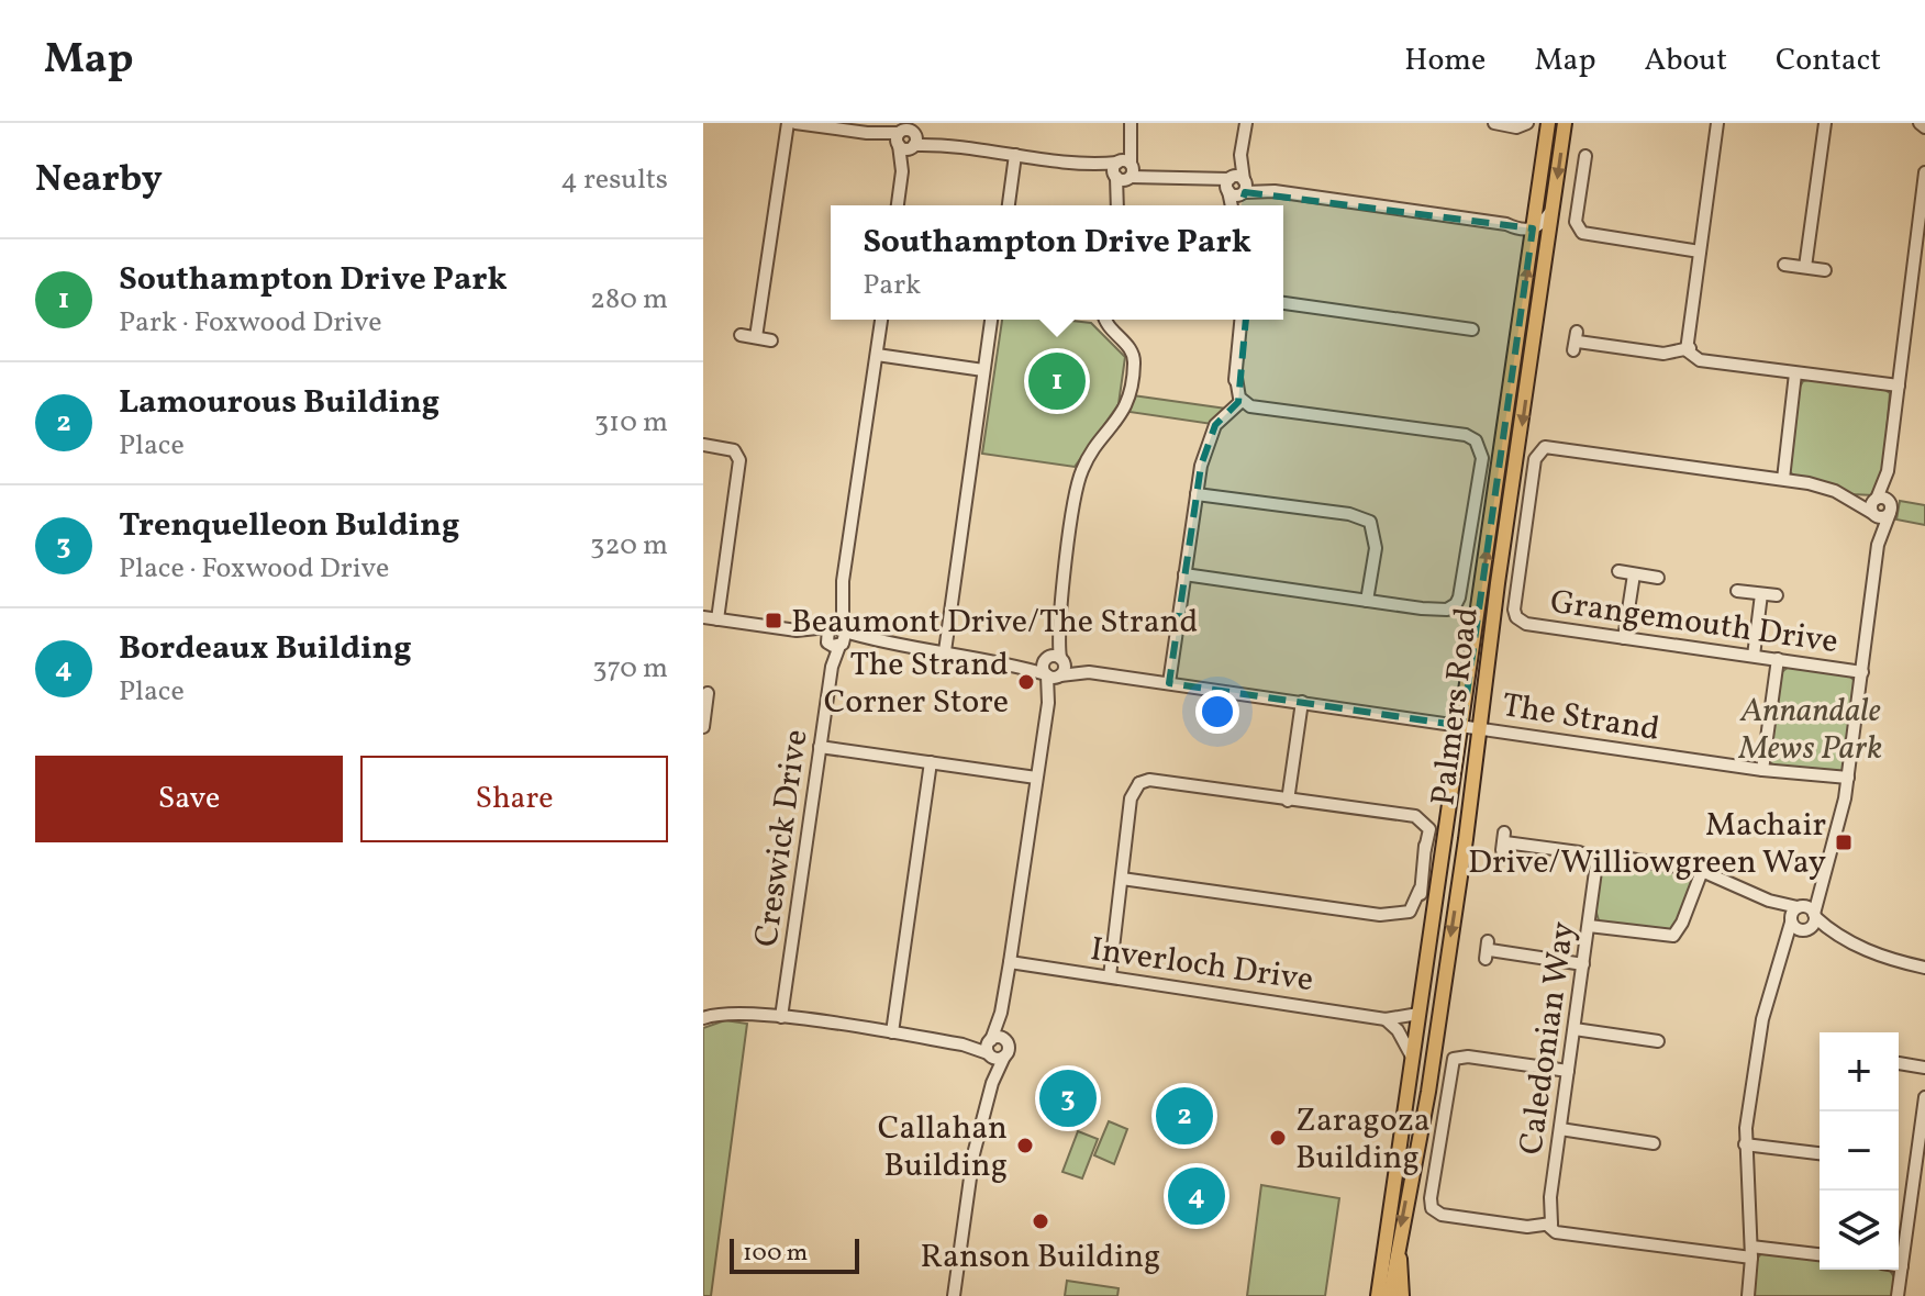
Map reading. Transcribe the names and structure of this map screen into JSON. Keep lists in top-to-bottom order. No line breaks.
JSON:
{"streets":{"main road":["Palmers Road"],"street":["Grangemouth Drive","The Strand","Creswick Drive","Inverloch Drive","Caledonian Way"]},"crossings":[["Palmers Road","The Strand"],["Palmers Road","Inverloch Drive"],["The Strand","Creswick Drive"]],"parks":["Annandale Mews Park"],"places":{"transit":["Beaumont Drive/The Strand","Machair Drive/Williowgreen Way"],"other":["The Strand Corner Store","Zaragoza Building","Callahan Building","Ranson Building"]},"scale_bar":"100 m","page":{"header":"Map","nav":["Home","Map","About","Contact"],"heading":["Nearby","4 results"],"popup":["Southampton Drive Park","Park"],"list":[{"mark":"1","name":"Southampton Drive Park","note":"Park · Foxwood Drive","value":"280 m"},{"mark":"2","name":"Lamourous Building","note":"Place","value":"310 m"},{"mark":"3","name":"Trenquelleon Bulding","note":"Place · Foxwood Drive","value":"320 m"},{"mark":"4","name":"Bordeaux Building","note":"Place","value":"370 m"}],"pins":["1","3","2","4"],"buttons":["Save","Share"],"map_buttons":["+","−"],"scale":"100 m"}}
